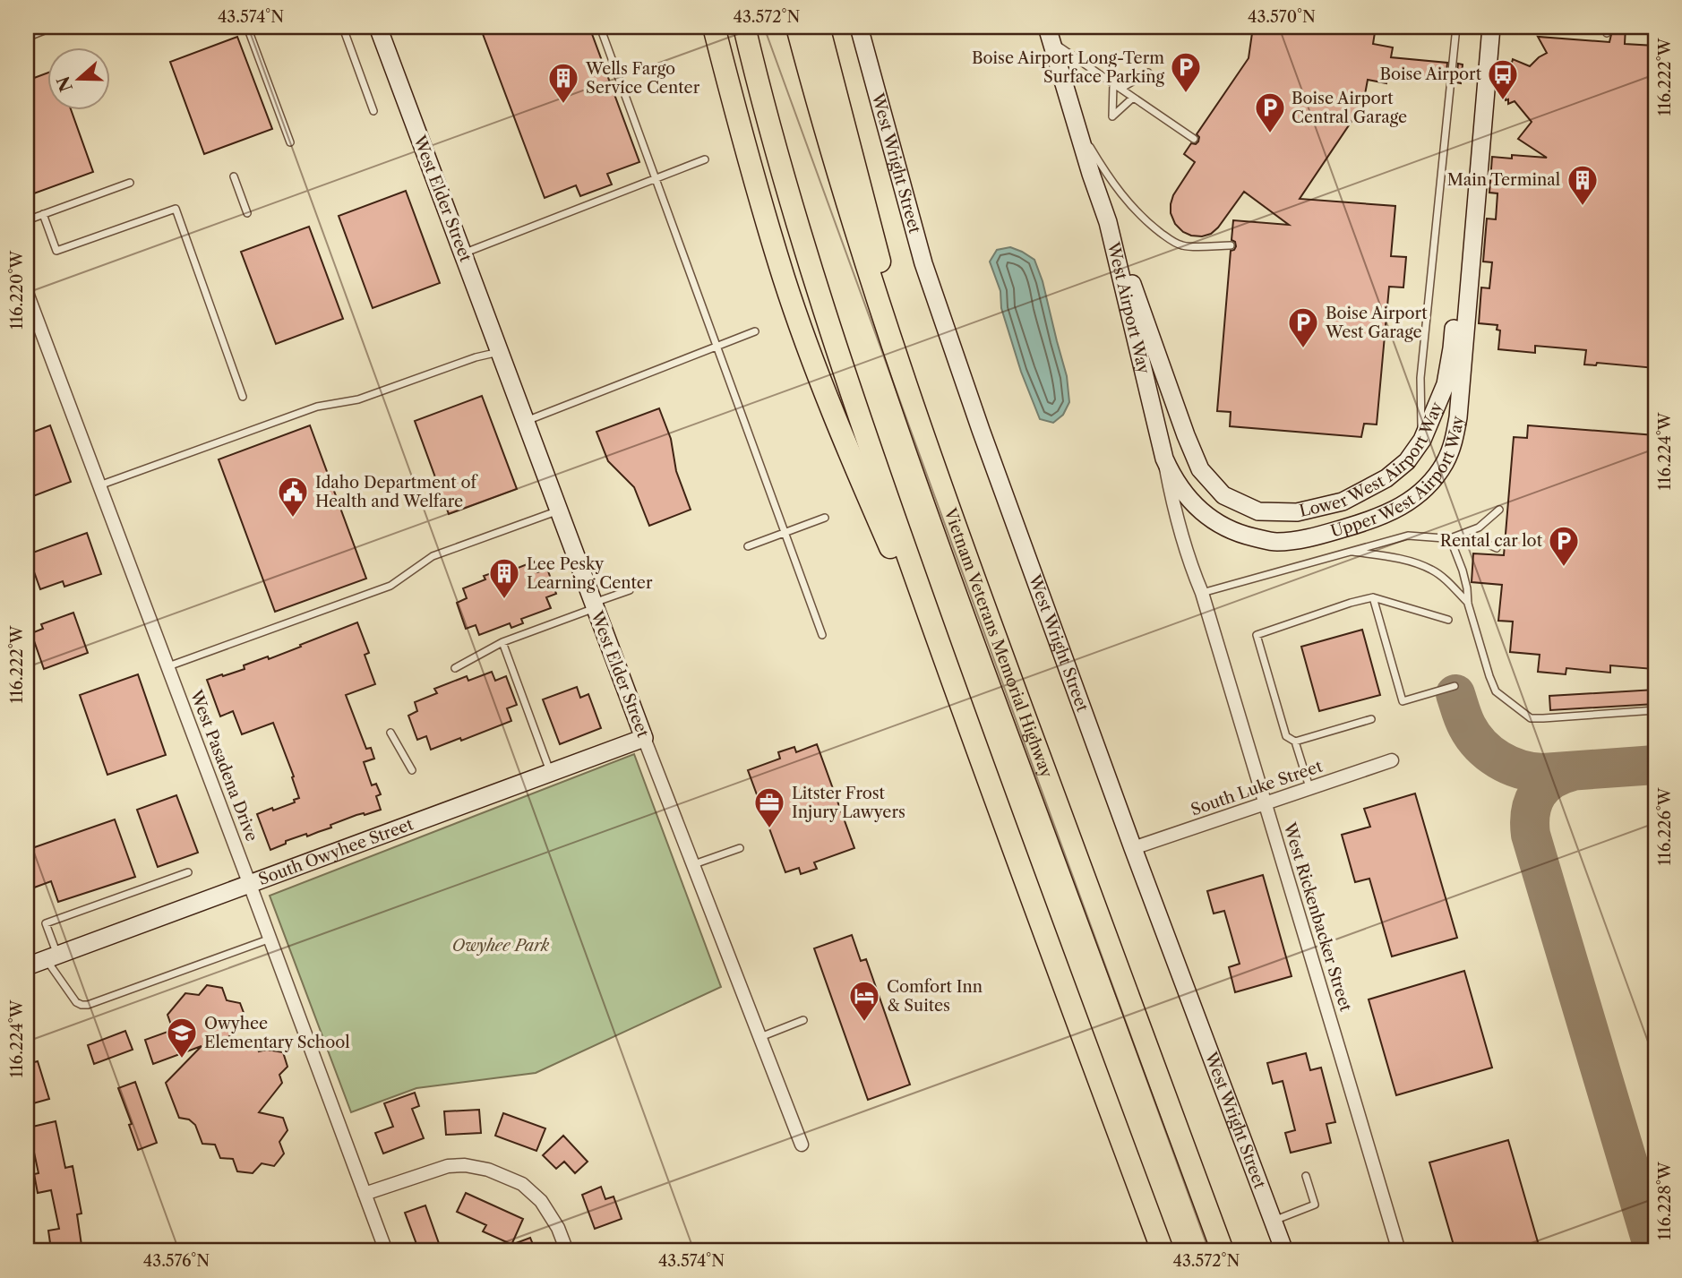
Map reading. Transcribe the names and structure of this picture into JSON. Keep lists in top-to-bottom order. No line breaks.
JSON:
{"streets":{"highway":["Vietnam Veterans Memorial Highway"],"street":["West Wright Street","West Elder Street","West Airport Way","Lower West Airport Way","Upper West Airport Way","West Pasadena Drive","South Luke Street","South Owyhee Street","West Rickenbacker Street"]},"crossings":[["West Wright Street","South Luke Street"],["West Elder Street","South Owyhee Street"],["West Airport Way","Lower West Airport Way"],["West Airport Way","Upper West Airport Way"],["West Airport Way","West Rickenbacker Street"],["West Pasadena Drive","South Owyhee Street"],["South Luke Street","West Rickenbacker Street"]],"parks":["Owyhee Park"],"places":{"parking":["Boise Airport Long-Term Surface Parking","Boise Airport Central Garage","Boise Airport West Garage","Rental car lot"],"bus stop":["Boise Airport"],"building":["Wells Fargo Service Center","Main Terminal","Lee Pesky Learning Center"],"public building":["Idaho Department of Health and Welfare"],"office":["Litster Frost Injury Lawyers"],"hotel":["Comfort Inn & Suites"],"school or university":["Owyhee Elementary School"]},"north":"left","coordinates":["43.574°N","43.572°N","43.570°N","116.222°W","116.220°W","116.224°W","116.226°W","116.228°W","43.576°N"]}
